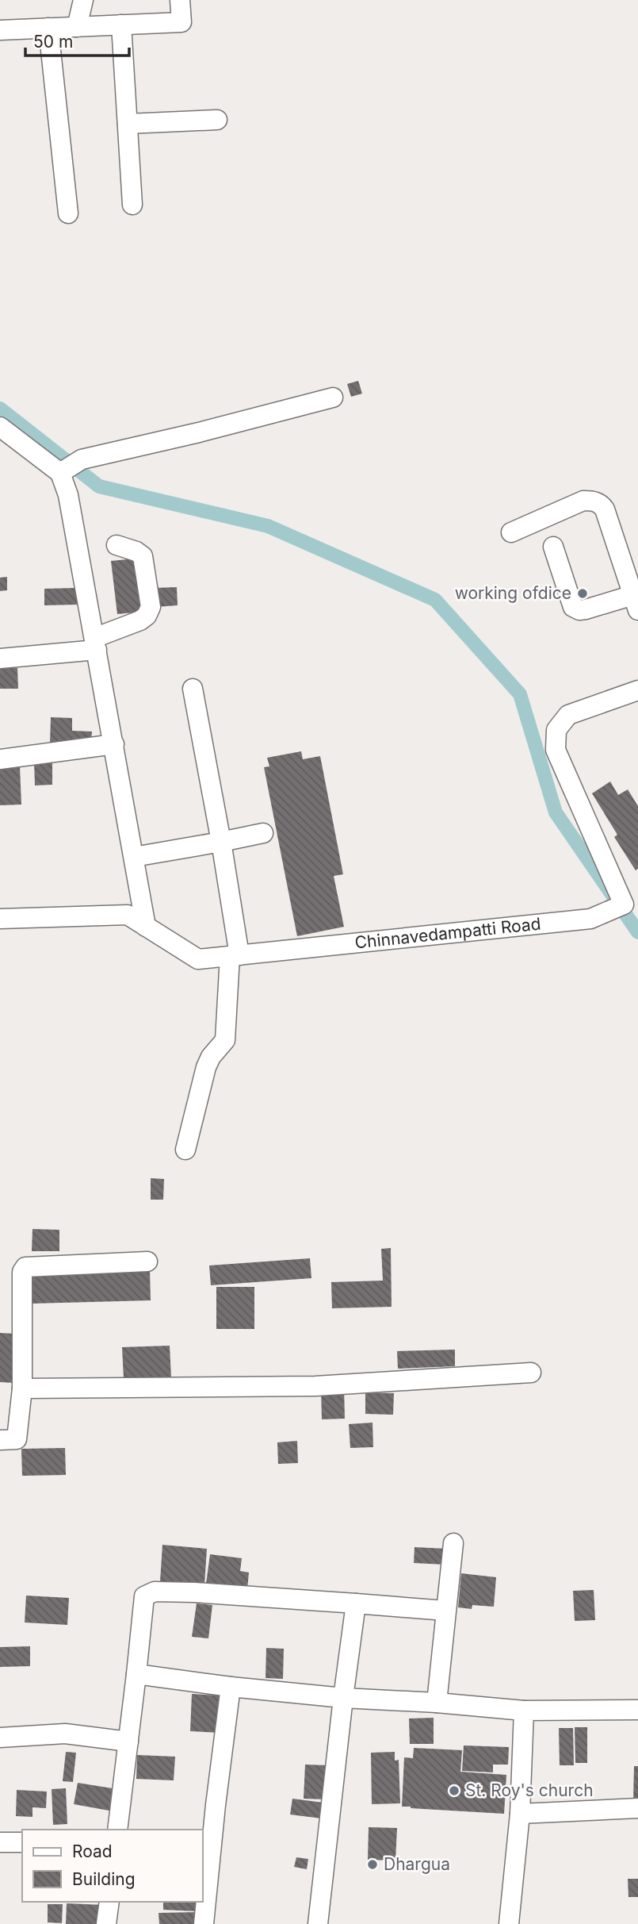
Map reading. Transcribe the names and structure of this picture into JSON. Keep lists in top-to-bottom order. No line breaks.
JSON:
{"streets":{"street":["Chinnavedampatti Road"]},"places":["working ofdice","St. Roy's church","Dhargua"],"legend":["Road","Building"],"scale_bar":"50 m"}
